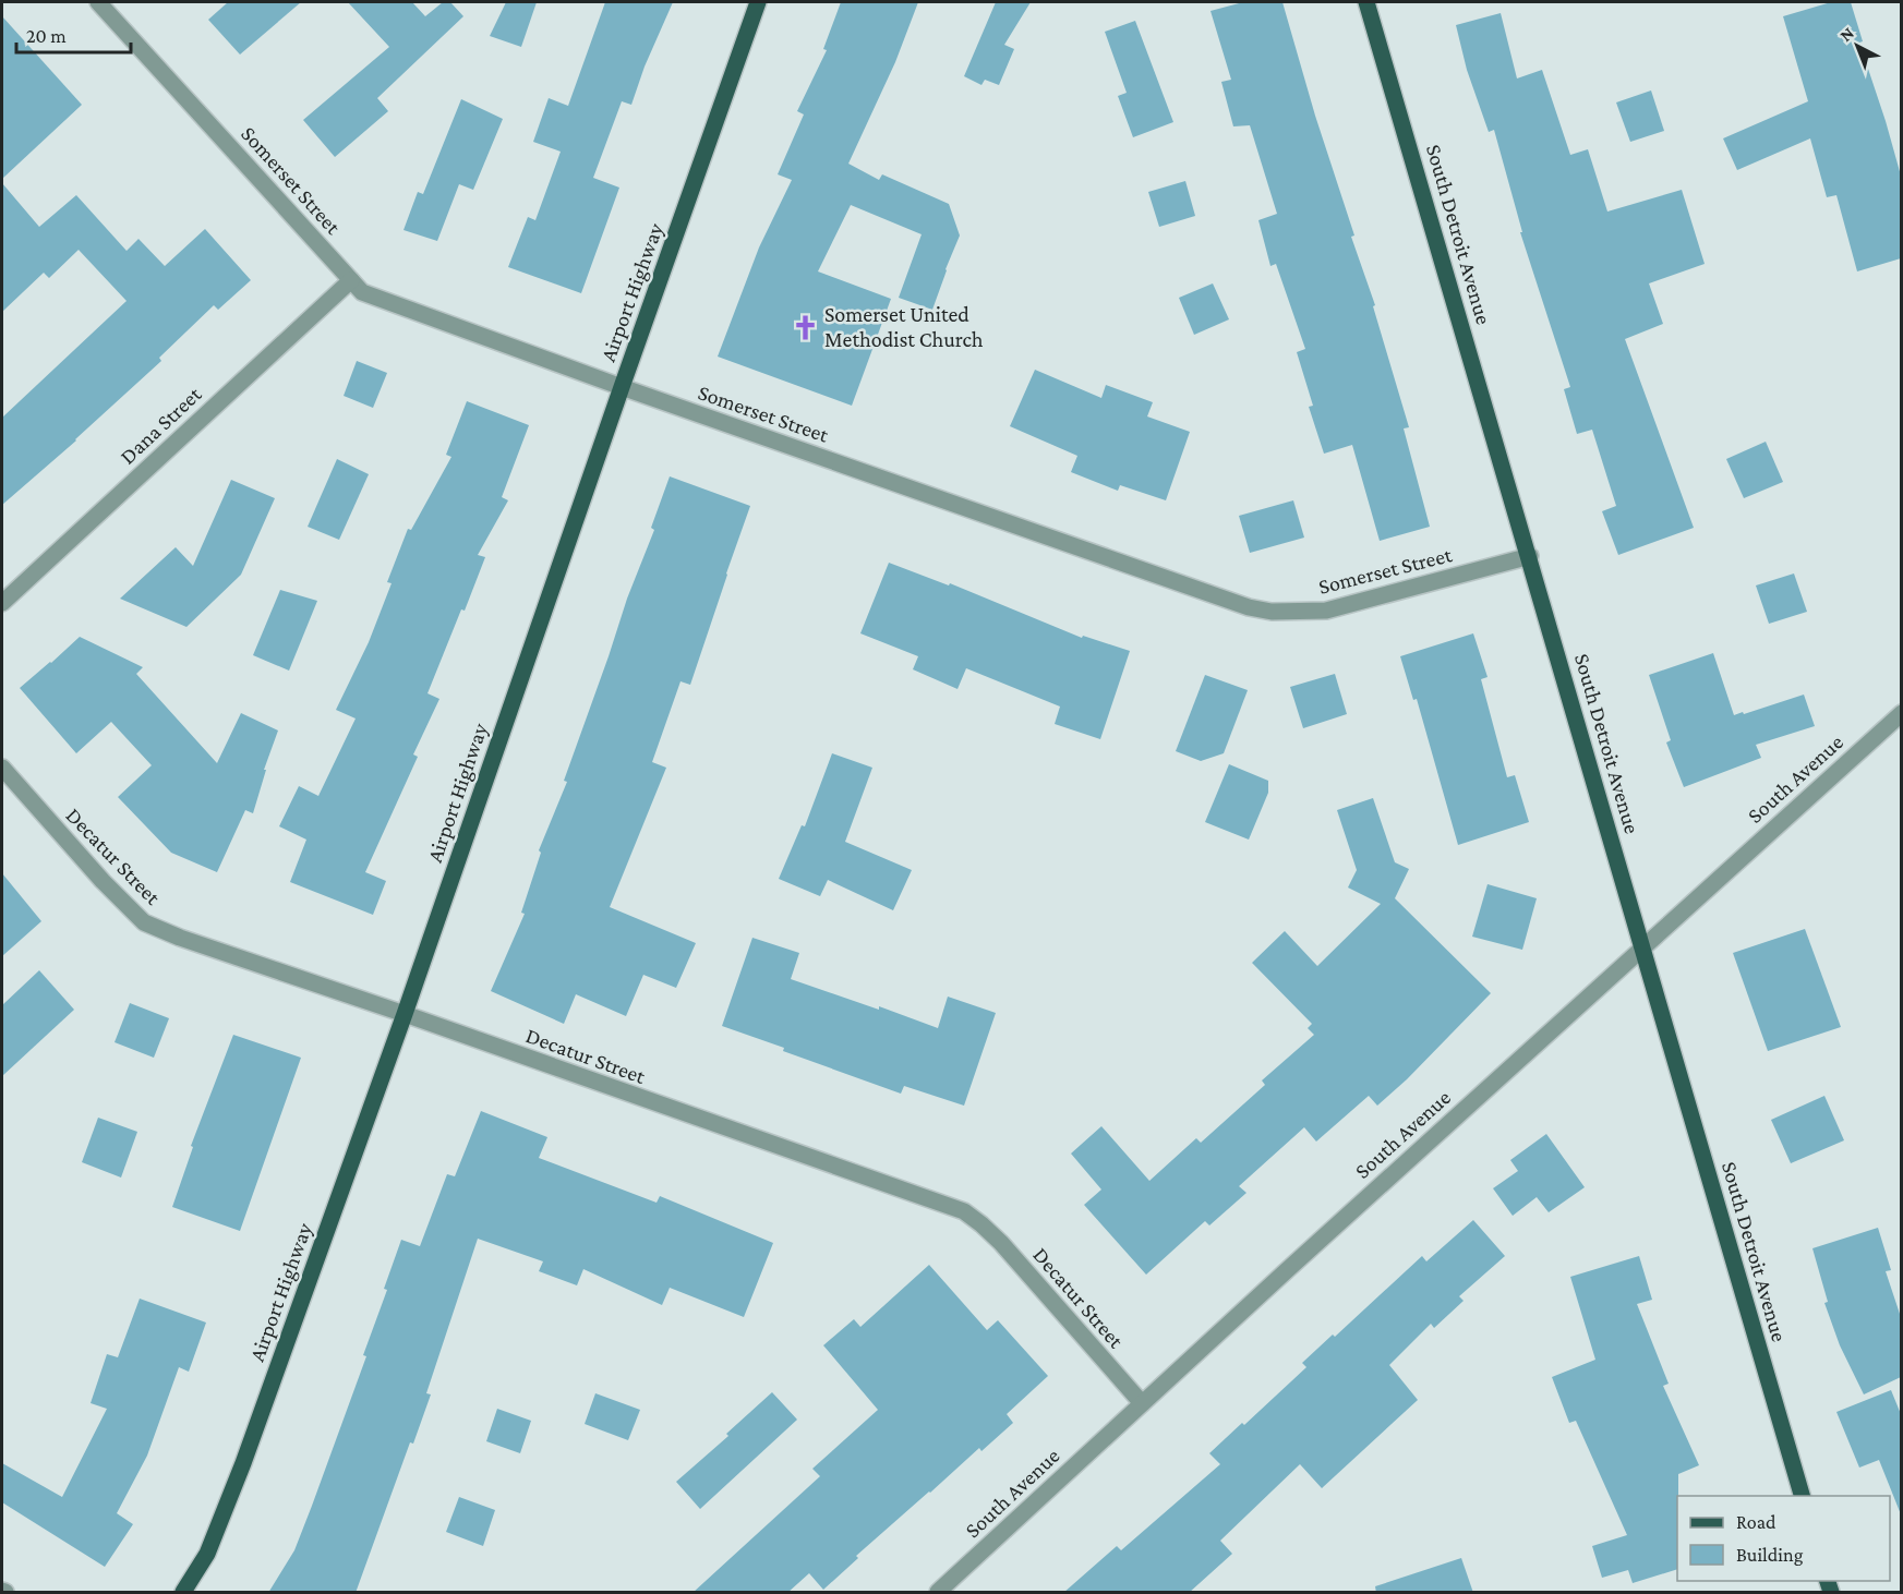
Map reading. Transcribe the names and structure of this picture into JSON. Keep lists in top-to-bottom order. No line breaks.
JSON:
{"streets":{"main road":["South Detroit Avenue","Airport Highway"],"street":["Somerset Street","Dana Street","South Avenue","Decatur Street"]},"crossings":[["Somerset Street","South Detroit Avenue"],["Somerset Street","Airport Highway"],["Somerset Street","Dana Street"],["South Detroit Avenue","South Avenue"],["Airport Highway","Decatur Street"],["South Avenue","Decatur Street"]],"places":{"church":["Somerset United Methodist Church"]},"legend":["Road","Building"],"scale_bar":"20 m","north":"top left"}
